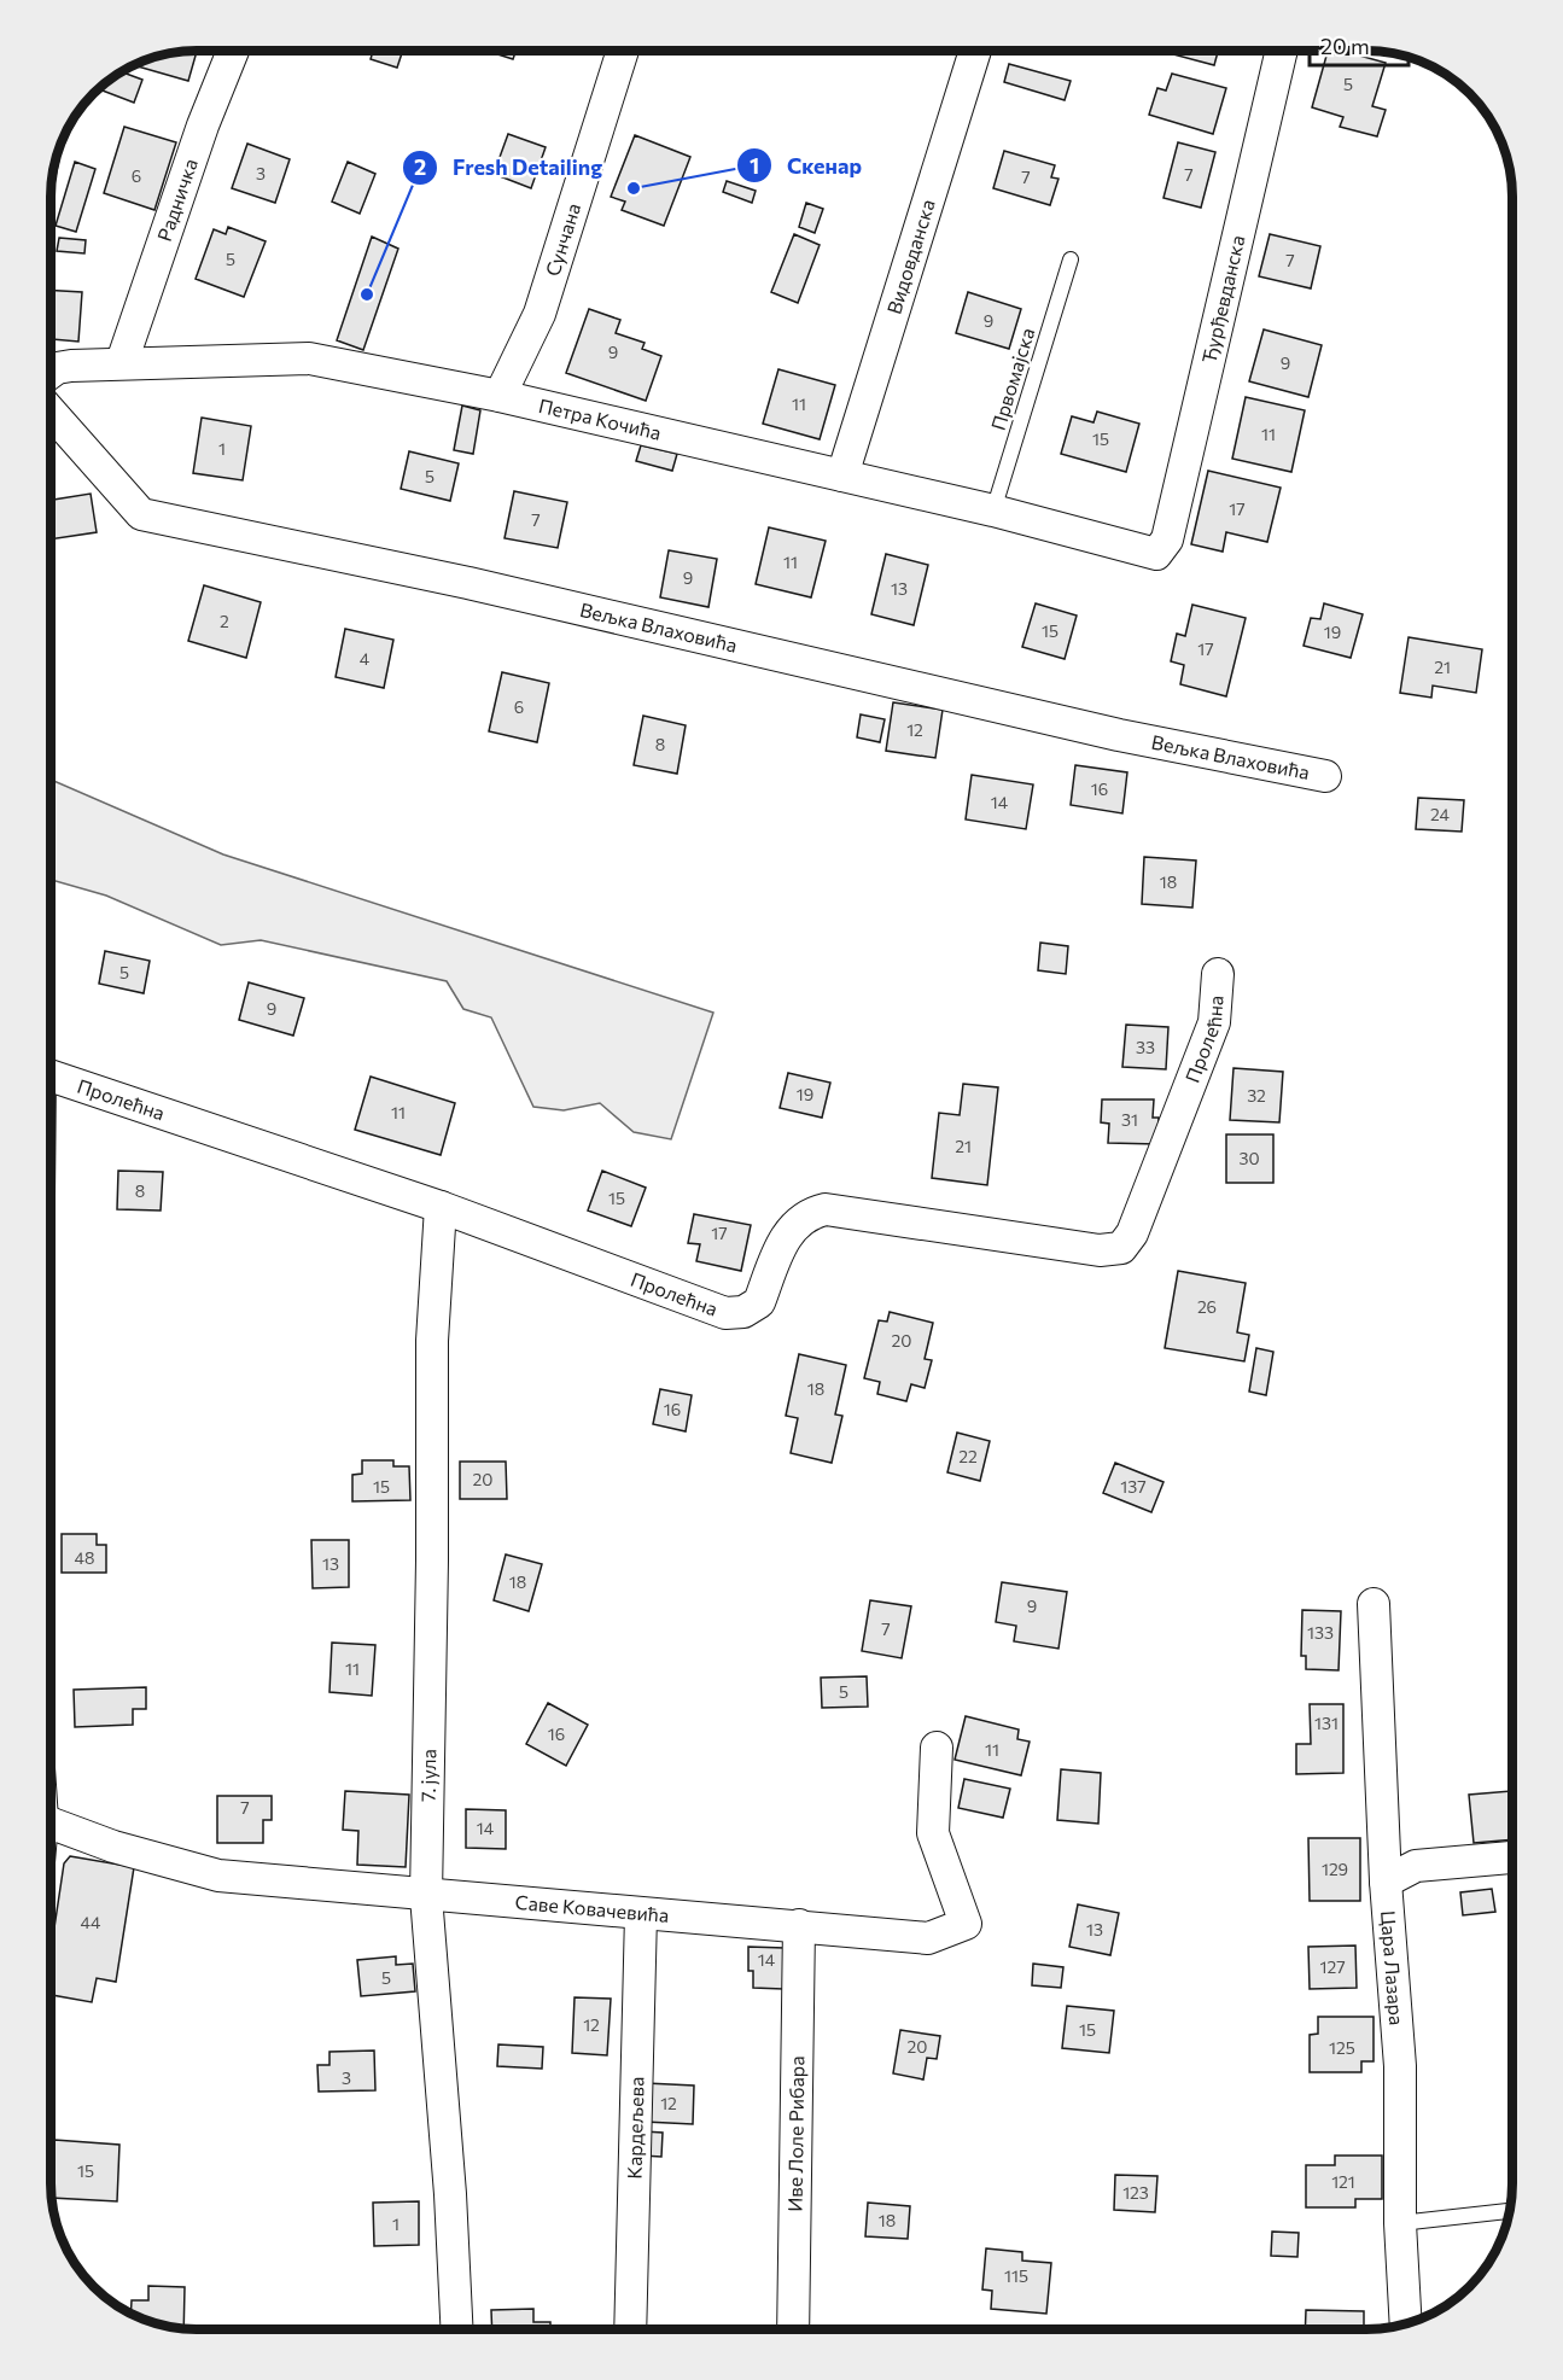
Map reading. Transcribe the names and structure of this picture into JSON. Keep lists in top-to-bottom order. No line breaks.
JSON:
{"streets":{"street":["Радничка","Сунчана","Видовданска","Ђурђевданска","Петра Кочића","Вељка Влаховића","Пролећна","7. јула","Саве Ковачевића","Цара Лазара","Кардељева","Иве Лоле Рибара"],"lane":["Првомајска"]},"crossings":[["Радничка","Петра Кочића"],["Сунчана","Петра Кочића"],["Видовданска","Петра Кочића"],["Ђурђевданска","Петра Кочића"],["Првомајска","Петра Кочића"],["Пролећна","7. јула"],["7. јула","Саве Ковачевића"],["Саве Ковачевића","Кардељева"],["Саве Ковачевића","Иве Лоле Рибара"]],"places":["Скенар","Fresh Detailing"],"house_numbers":["5","3","7","6","7","5","7","9","9","9","11","11","15","1","5","17","7","11","9","13","2","15","19","17","4","21","6","12","8","16","14","24","18","5","9","33","19","32","11","31","21","30","8","15","17","26","20","18","16","22","20","15","137","48","13","18","9","7","133","11","5","131","16","11","7","14","129","44","13","14","127","5","12","15","20","125","3","12","15","121","123","18","1","115"],"scale_bar":"20 m"}
